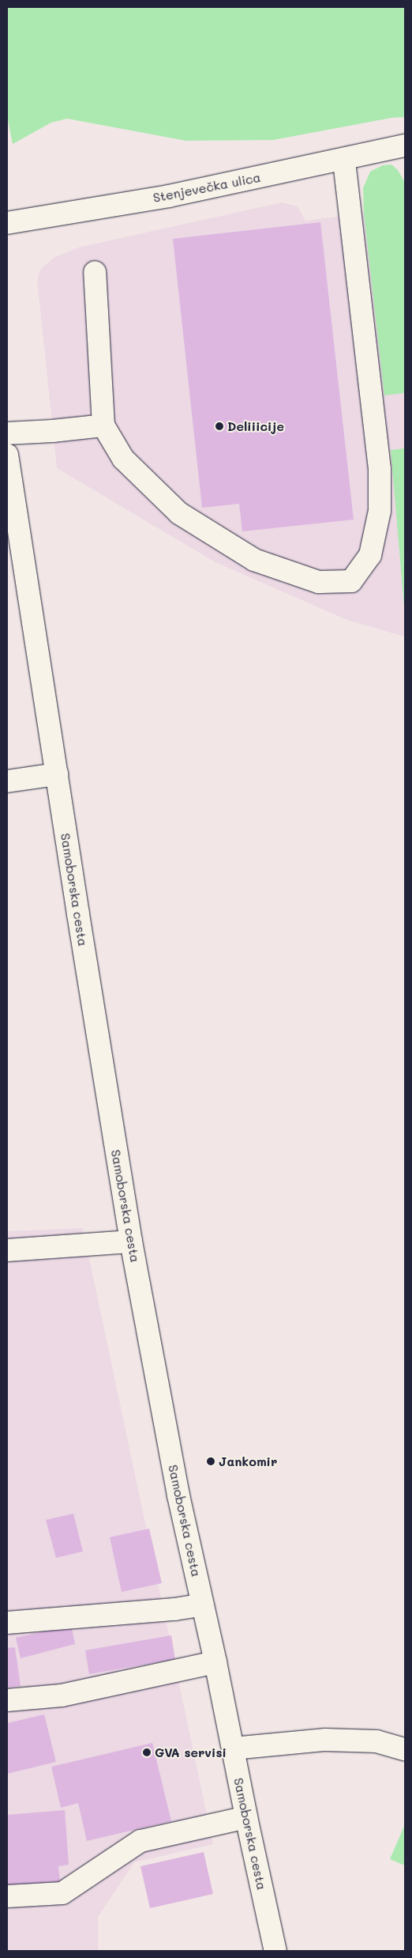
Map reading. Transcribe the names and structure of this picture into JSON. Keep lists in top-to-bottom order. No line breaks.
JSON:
{"streets":{"street":["Stenjevečka ulica","Samoborska cesta"]},"places":["Deliiicije","Jankomir","GVA servisi"]}
